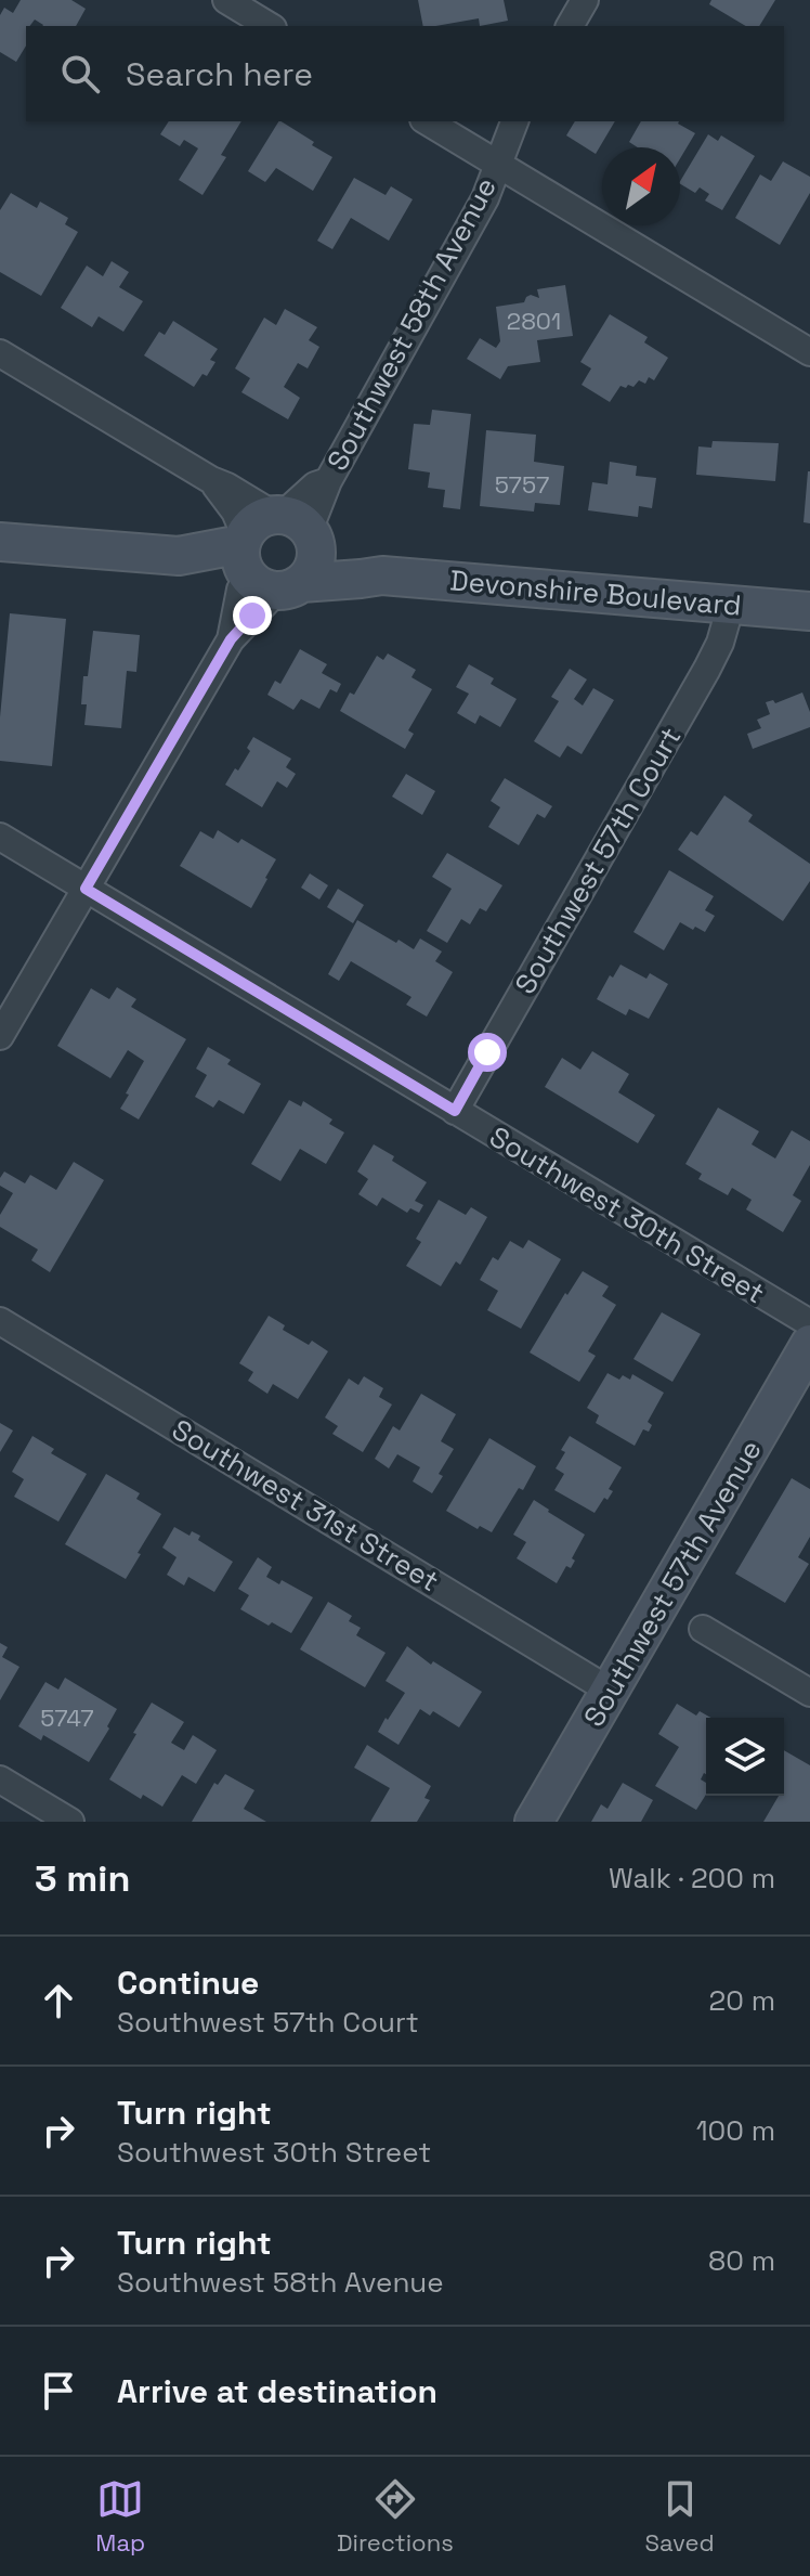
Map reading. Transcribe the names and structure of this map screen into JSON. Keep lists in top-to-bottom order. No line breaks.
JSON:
{"streets":{"street":["Southwest 58th Avenue","Devonshire Boulevard","Southwest 57th Court","Southwest 30th Street","Southwest 31st Street","Southwest 57th Avenue"]},"crossings":[["Southwest 58th Avenue","Devonshire Boulevard"],["Southwest 58th Avenue","Southwest 30th Street"],["Devonshire Boulevard","Southwest 57th Court"],["Southwest 57th Court","Southwest 30th Street"],["Southwest 31st Street","Southwest 57th Avenue"]],"house_numbers":["2801","5757","5747"],"north":"top right","page":{"search":"Search here","heading":["3 min","Walk · 200 m"],"list":[["Continue","Southwest 57th Court","20 m"],["Turn right","Southwest 30th Street","100 m"],["Turn right","Southwest 58th Avenue","80 m"],"Arrive at destination"],"nav":["Map","Directions","Saved"]}}
